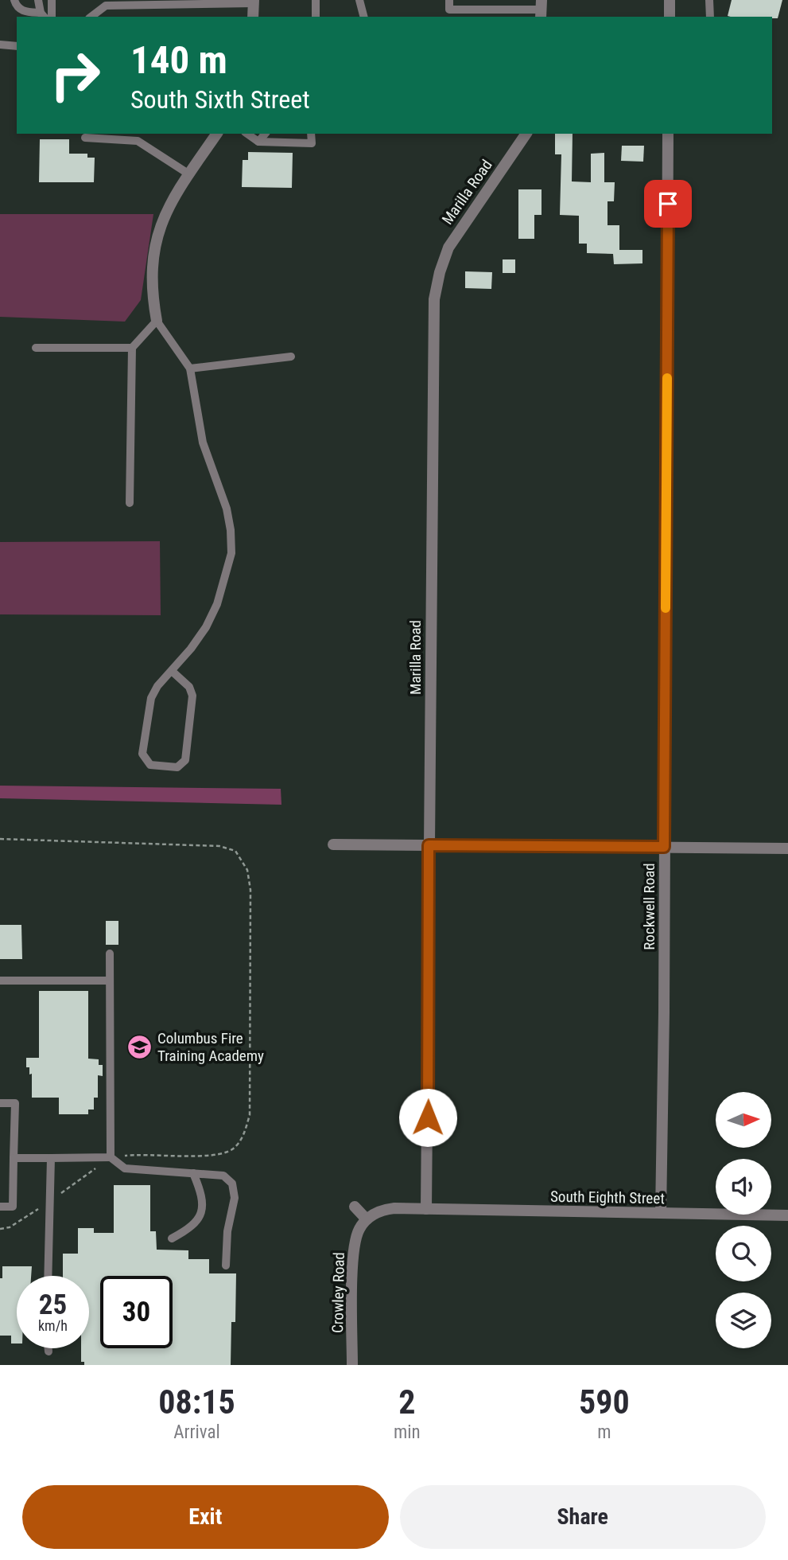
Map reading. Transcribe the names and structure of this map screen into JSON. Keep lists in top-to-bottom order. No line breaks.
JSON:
{"streets":{"street":["Marilla Road","Rockwell Road","South Eighth Street","Crowley Road"]},"crossings":[["Marilla Road","South Eighth Street"],["Rockwell Road","South Eighth Street"]],"places":{"school or university":["Columbus Fire Training Academy"]},"north":"right","page":{"turn":["140 m","South Sixth Street"],"speed":"25 km/h","limit":"30","eta":["08:15","Arrival","2","min","590","m"],"buttons":["Exit","Share"]}}
